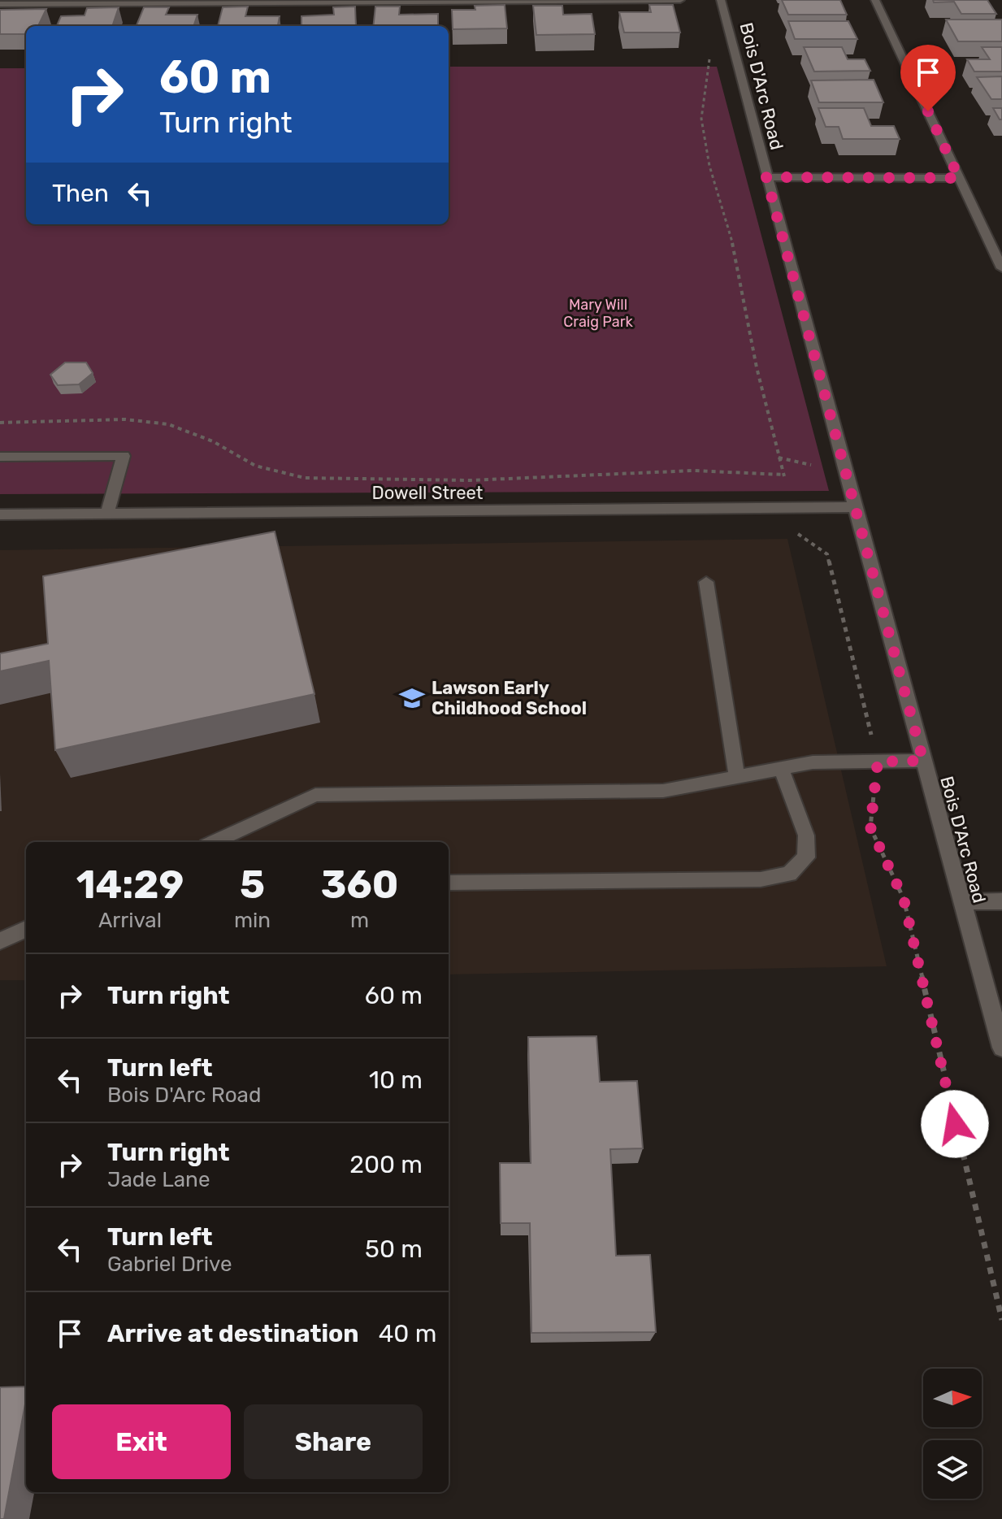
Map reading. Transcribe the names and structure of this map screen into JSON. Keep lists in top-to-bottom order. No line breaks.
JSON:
{"streets":{"street":["Bois D'Arc Road","Dowell Street"]},"crossings":[["Bois D'Arc Road","Dowell Street"]],"parks":["Mary Will Craig Park"],"places":{"school or university":["Lawson Early Childhood School"]},"north":"right","page":{"turn":["60 m","Turn right"],"then":"Then","eta":["14:29","Arrival","5","min","360","m"],"list":[{"name":"Turn right","value":"60 m"},{"name":"Turn left","note":"Bois D'Arc Road","value":"10 m"},{"name":"Turn right","note":"Jade Lane","value":"200 m"},{"name":"Turn left","note":"Gabriel Drive","value":"50 m"},{"name":"Arrive at destination","value":"40 m"}],"buttons":["Exit","Share"]}}
